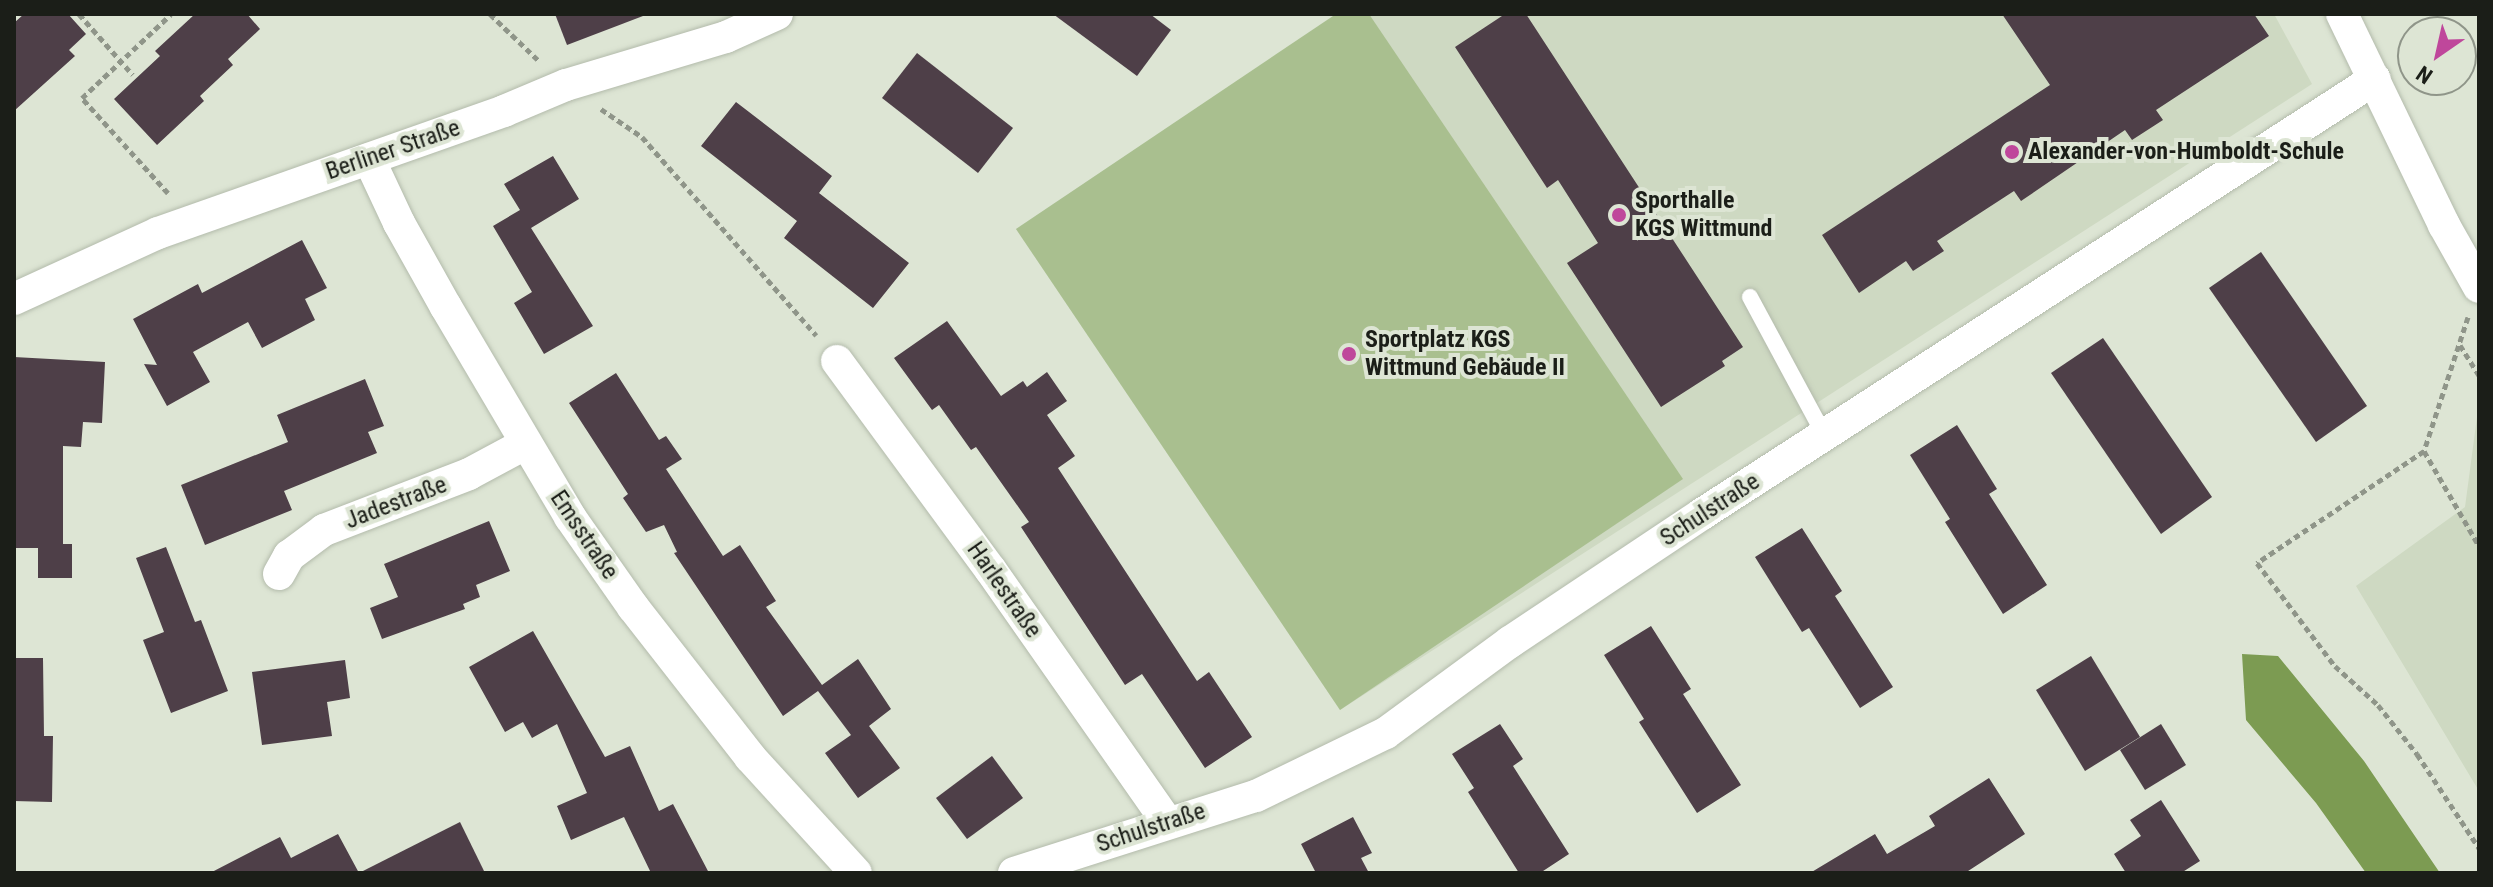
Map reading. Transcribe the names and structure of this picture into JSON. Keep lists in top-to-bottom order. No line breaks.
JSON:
{"streets":{"street":["Berliner Straße","Jadestraße","Schulstraße","Emsstraße","Harlestraße"]},"crossings":[["Berliner Straße","Emsstraße"],["Jadestraße","Emsstraße"],["Schulstraße","Harlestraße"]],"places":["Alexander-von-Humboldt-Schule","Sporthalle KGS Wittmund","Sportplatz KGS Wittmund Gebäude II"],"north":"bottom left"}
